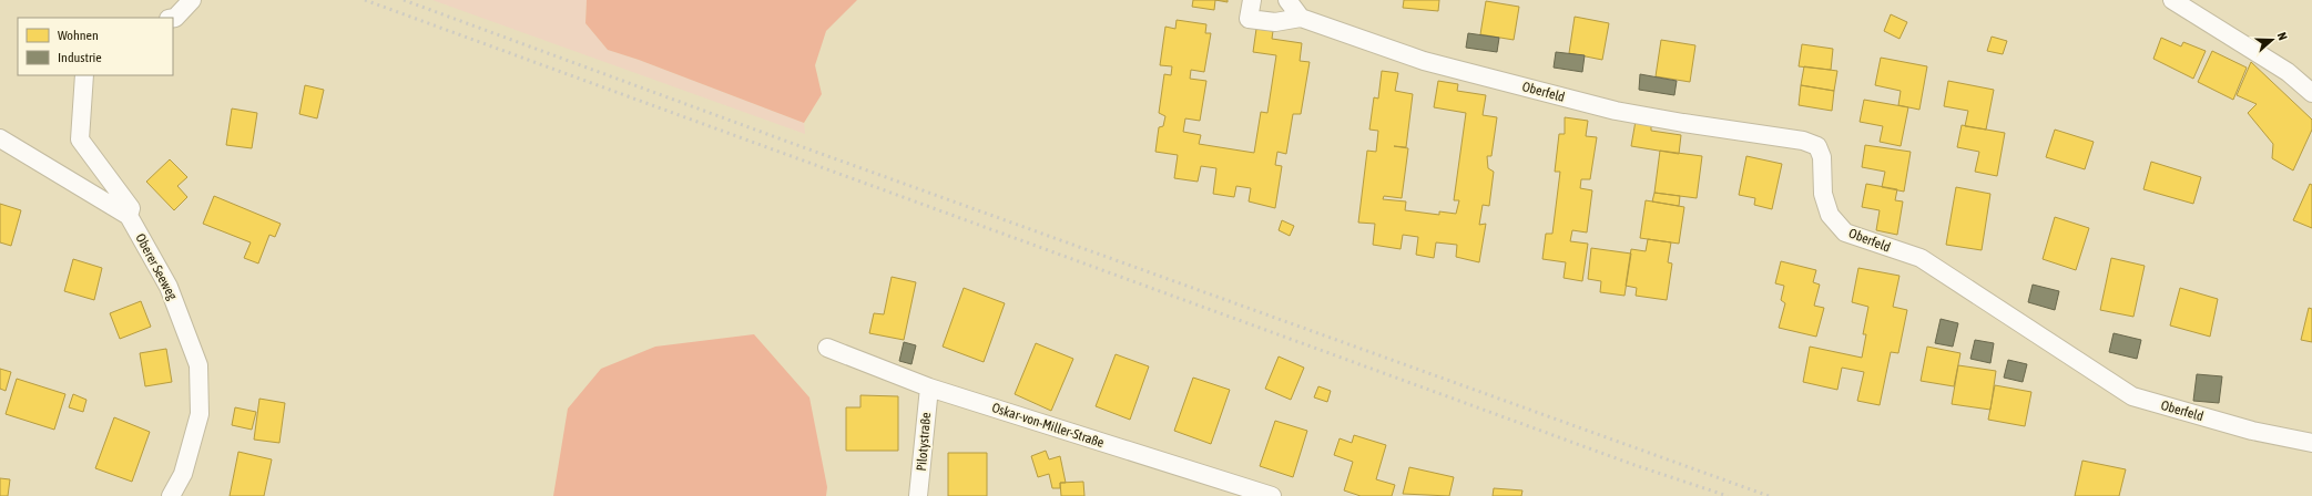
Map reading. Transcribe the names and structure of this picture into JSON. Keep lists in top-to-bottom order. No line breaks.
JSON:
{"streets":{"street":["Oberfeld","Oberer Seeweg","Oskar-von-Miller-Straße","Pilotystraße"]},"crossings":[["Oskar-von-Miller-Straße","Pilotystraße"]],"legend":["Wohnen","Industrie"],"north":"right"}
